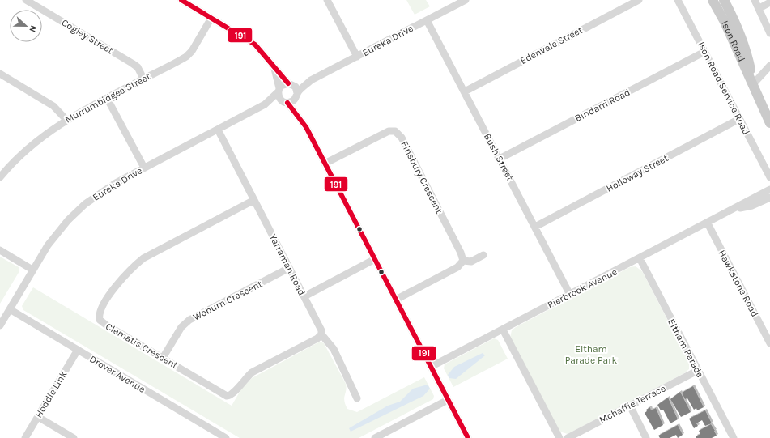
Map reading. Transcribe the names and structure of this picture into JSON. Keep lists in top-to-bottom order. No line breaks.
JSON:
{"streets":{"main road":["Ison Road"],"street":["Cogley Street","Eureka Drive","Edenvale Street","Ison Road Service Road","Murrumbidgee Street","Bindarri Road","Bush Street","Holloway Street","Finsbury Crescent","Yarraman Road","Hawkstone Road","Pierbrook Avenue","Woburn Crescent","Clematis Crescent","Eltham Parade","Drover Avenue","Hoddle Link","Mchaffie Terrace"]},"crossings":[["Cogley Street","Murrumbidgee Street"],["Eureka Drive","Bush Street"],["Eureka Drive","Yarraman Road"],["Eureka Drive","Drover Avenue"],["Edenvale Street","Bush Street"],["Ison Road Service Road","Bindarri Road"],["Ison Road Service Road","Holloway Street"],["Bindarri Road","Bush Street"],["Bush Street","Holloway Street"],["Bush Street","Pierbrook Avenue"],["Yarraman Road","Woburn Crescent"],["Yarraman Road","Clematis Crescent"],["Hawkstone Road","Pierbrook Avenue"],["Pierbrook Avenue","Eltham Parade"],["Woburn Crescent","Clematis Crescent"],["Eltham Parade","Mchaffie Terrace"],["Drover Avenue","Hoddle Link"]],"parks":["Eltham Parade Park"],"lines":["transit line 191"],"north":"right"}
